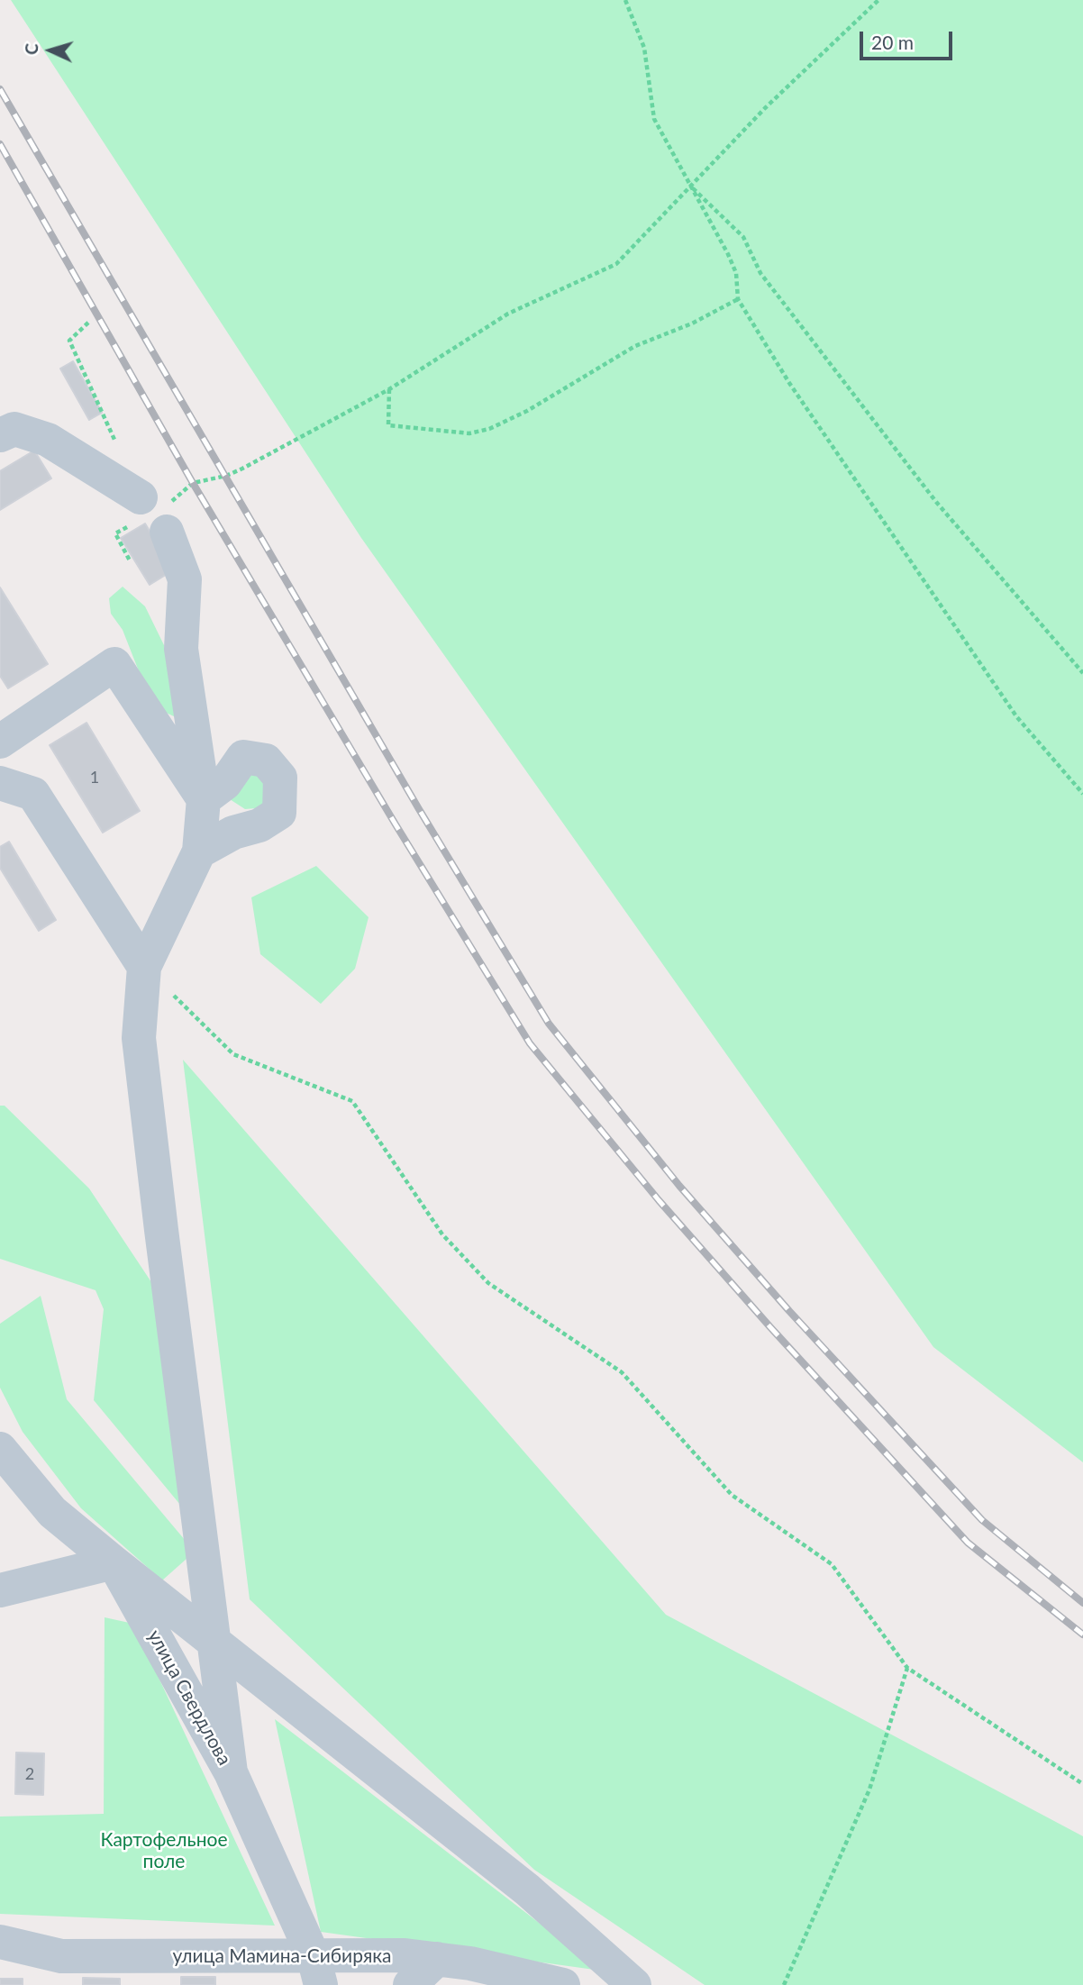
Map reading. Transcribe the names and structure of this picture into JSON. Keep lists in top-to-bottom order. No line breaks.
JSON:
{"streets":{"street":["улица Свердлова","улица Мамина-Сибиряка"]},"crossings":[["улица Свердлова","улица Мамина-Сибиряка"]],"parks":["Картофельное поле"],"house_numbers":["1","2"],"scale_bar":"20 m","north":"left"}
